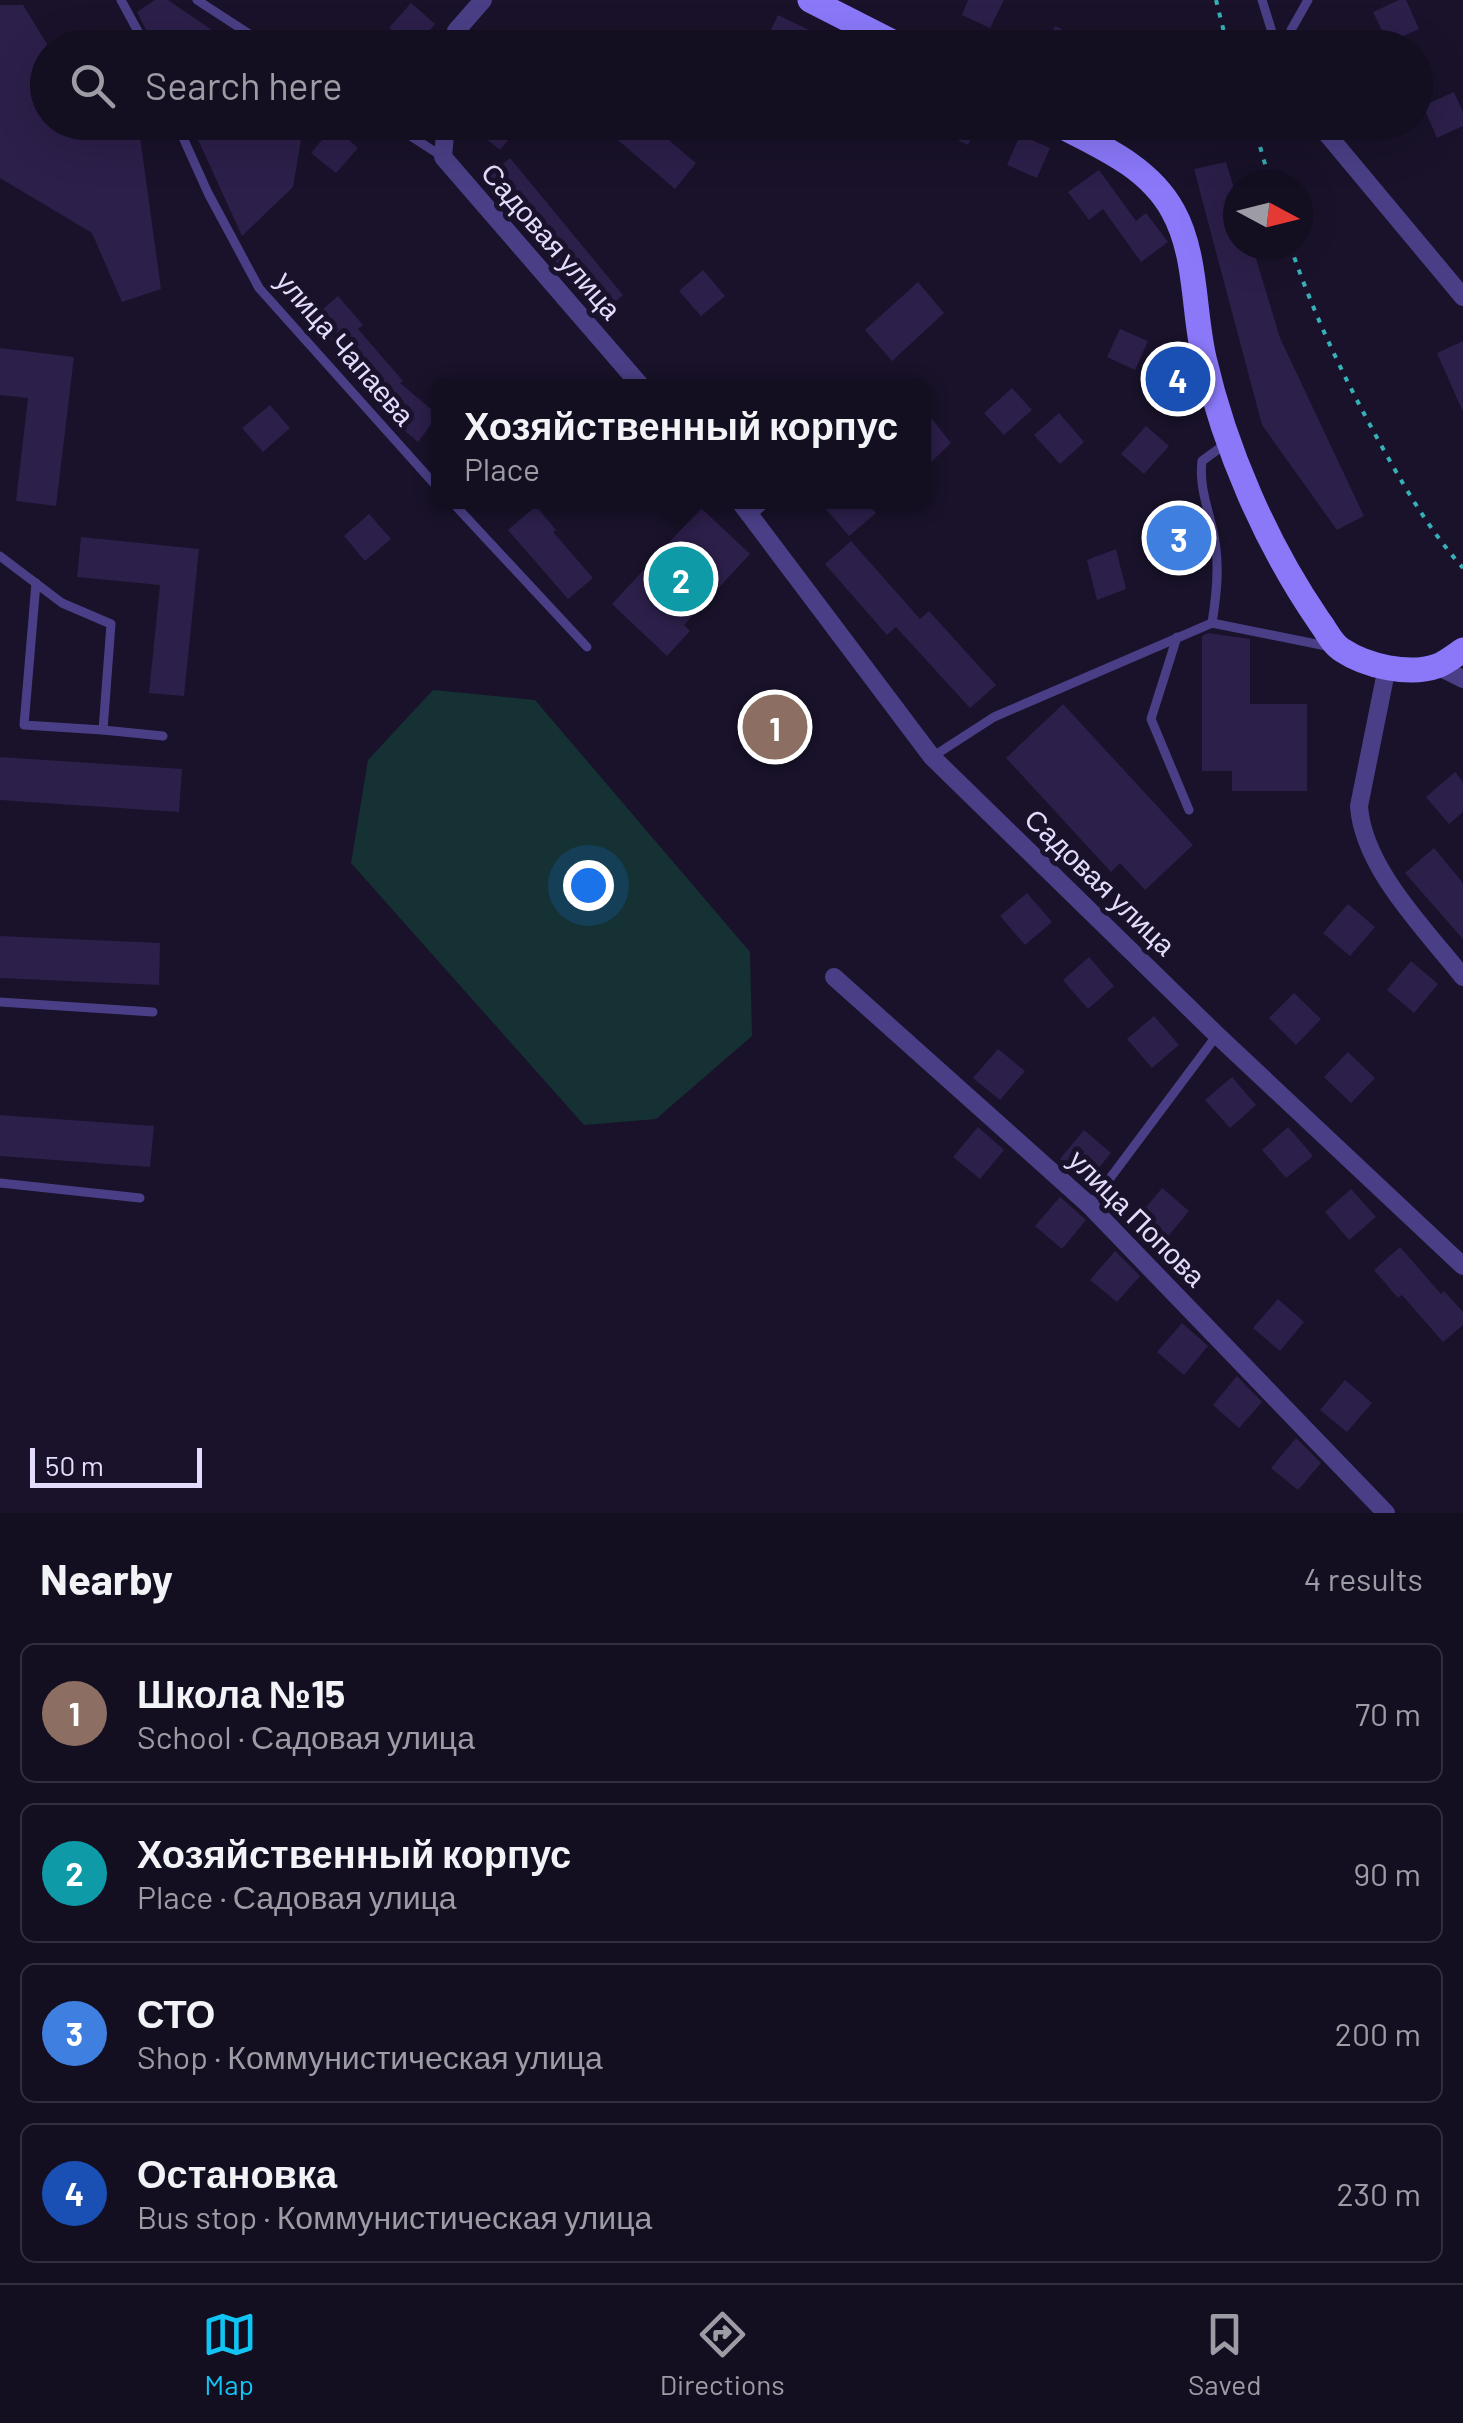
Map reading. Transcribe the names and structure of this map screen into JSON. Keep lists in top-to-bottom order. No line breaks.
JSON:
{"streets":{"street":["Садовая улица","улица Попова"],"lane":["улица Чапаева"]},"scale_bar":"50 m","north":"right","page":{"search":"Search here","pins":["4","3","2","1"],"popup":["Хозяйственный корпус","Place"],"scale":"50 m","heading":["Nearby","4 results"],"list":[{"mark":"1","name":"Школа №15","note":"School · Садовая улица","value":"70 m"},{"mark":"2","name":"Хозяйственный корпус","note":"Place · Садовая улица","value":"90 m"},{"mark":"3","name":"СТО","note":"Shop · Коммунистическая улица","value":"200 m"},{"mark":"4","name":"Остановка","note":"Bus stop · Коммунистическая улица","value":"230 m"}],"nav":["Map","Directions","Saved"]}}
